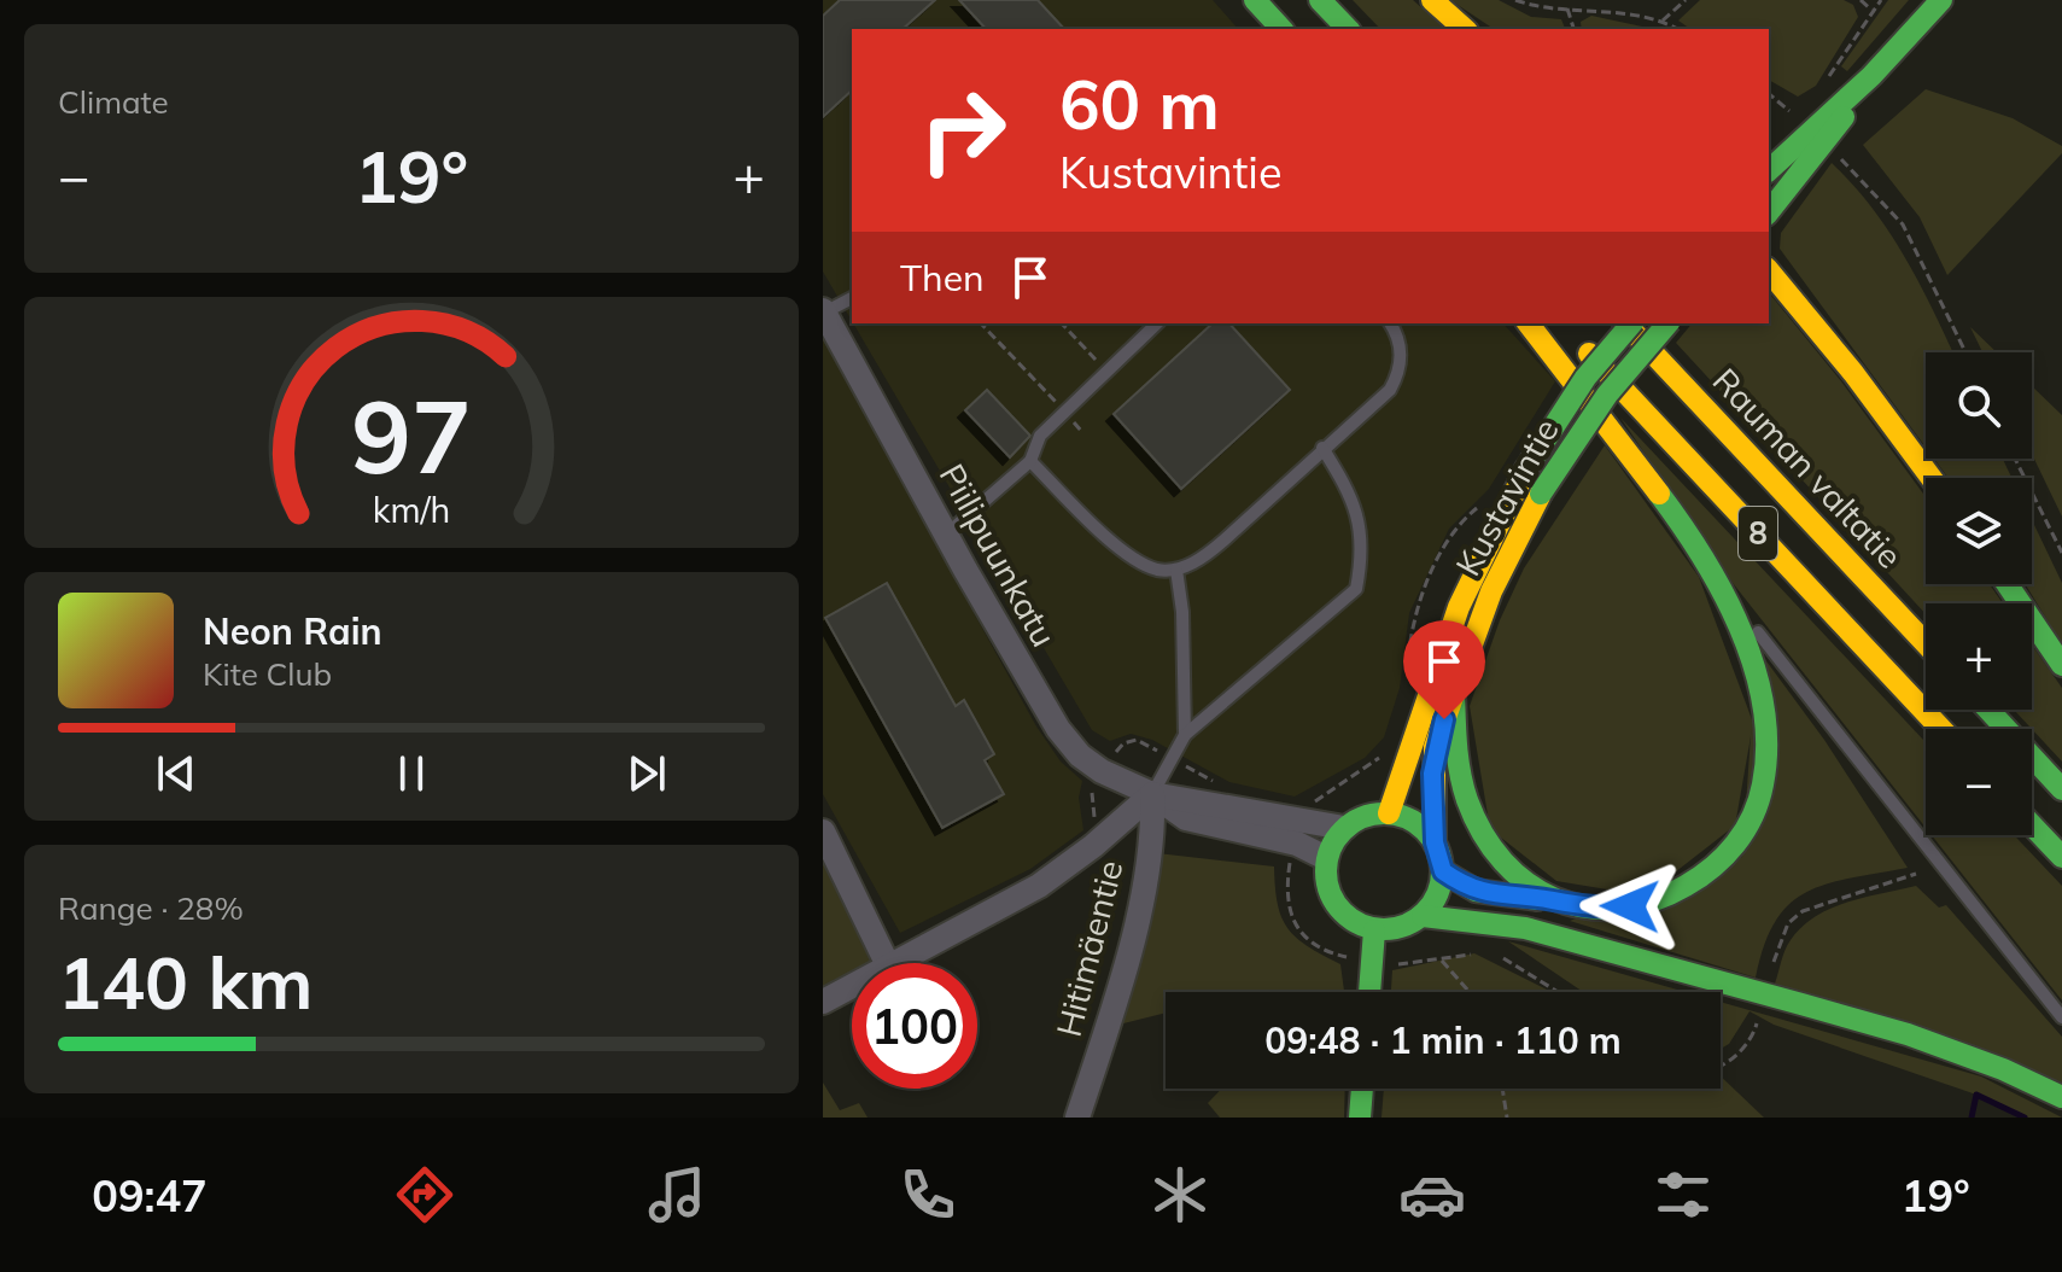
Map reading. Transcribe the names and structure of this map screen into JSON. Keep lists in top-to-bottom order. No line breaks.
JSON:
{"streets":{"main road":["Rauman valtatie","Kustavintie","8"],"street":["Piilipuunkatu","Hitimäentie"]},"crossings":[["Piilipuunkatu","Hitimäentie"]],"page":{"tile":["Climate",["Range · 28%","140 km"]],"turn":["60 m","Kustavintie"],"heat":["−","19°","+"],"then":"Then","map_buttons":["+","−"],"song":["Neon Rain","Kite Club"],"limit":"100","trip":"09:48 · 1 min · 110 m","tabs":["09:47","19°"],"gauge":["97","km/h"]}}
